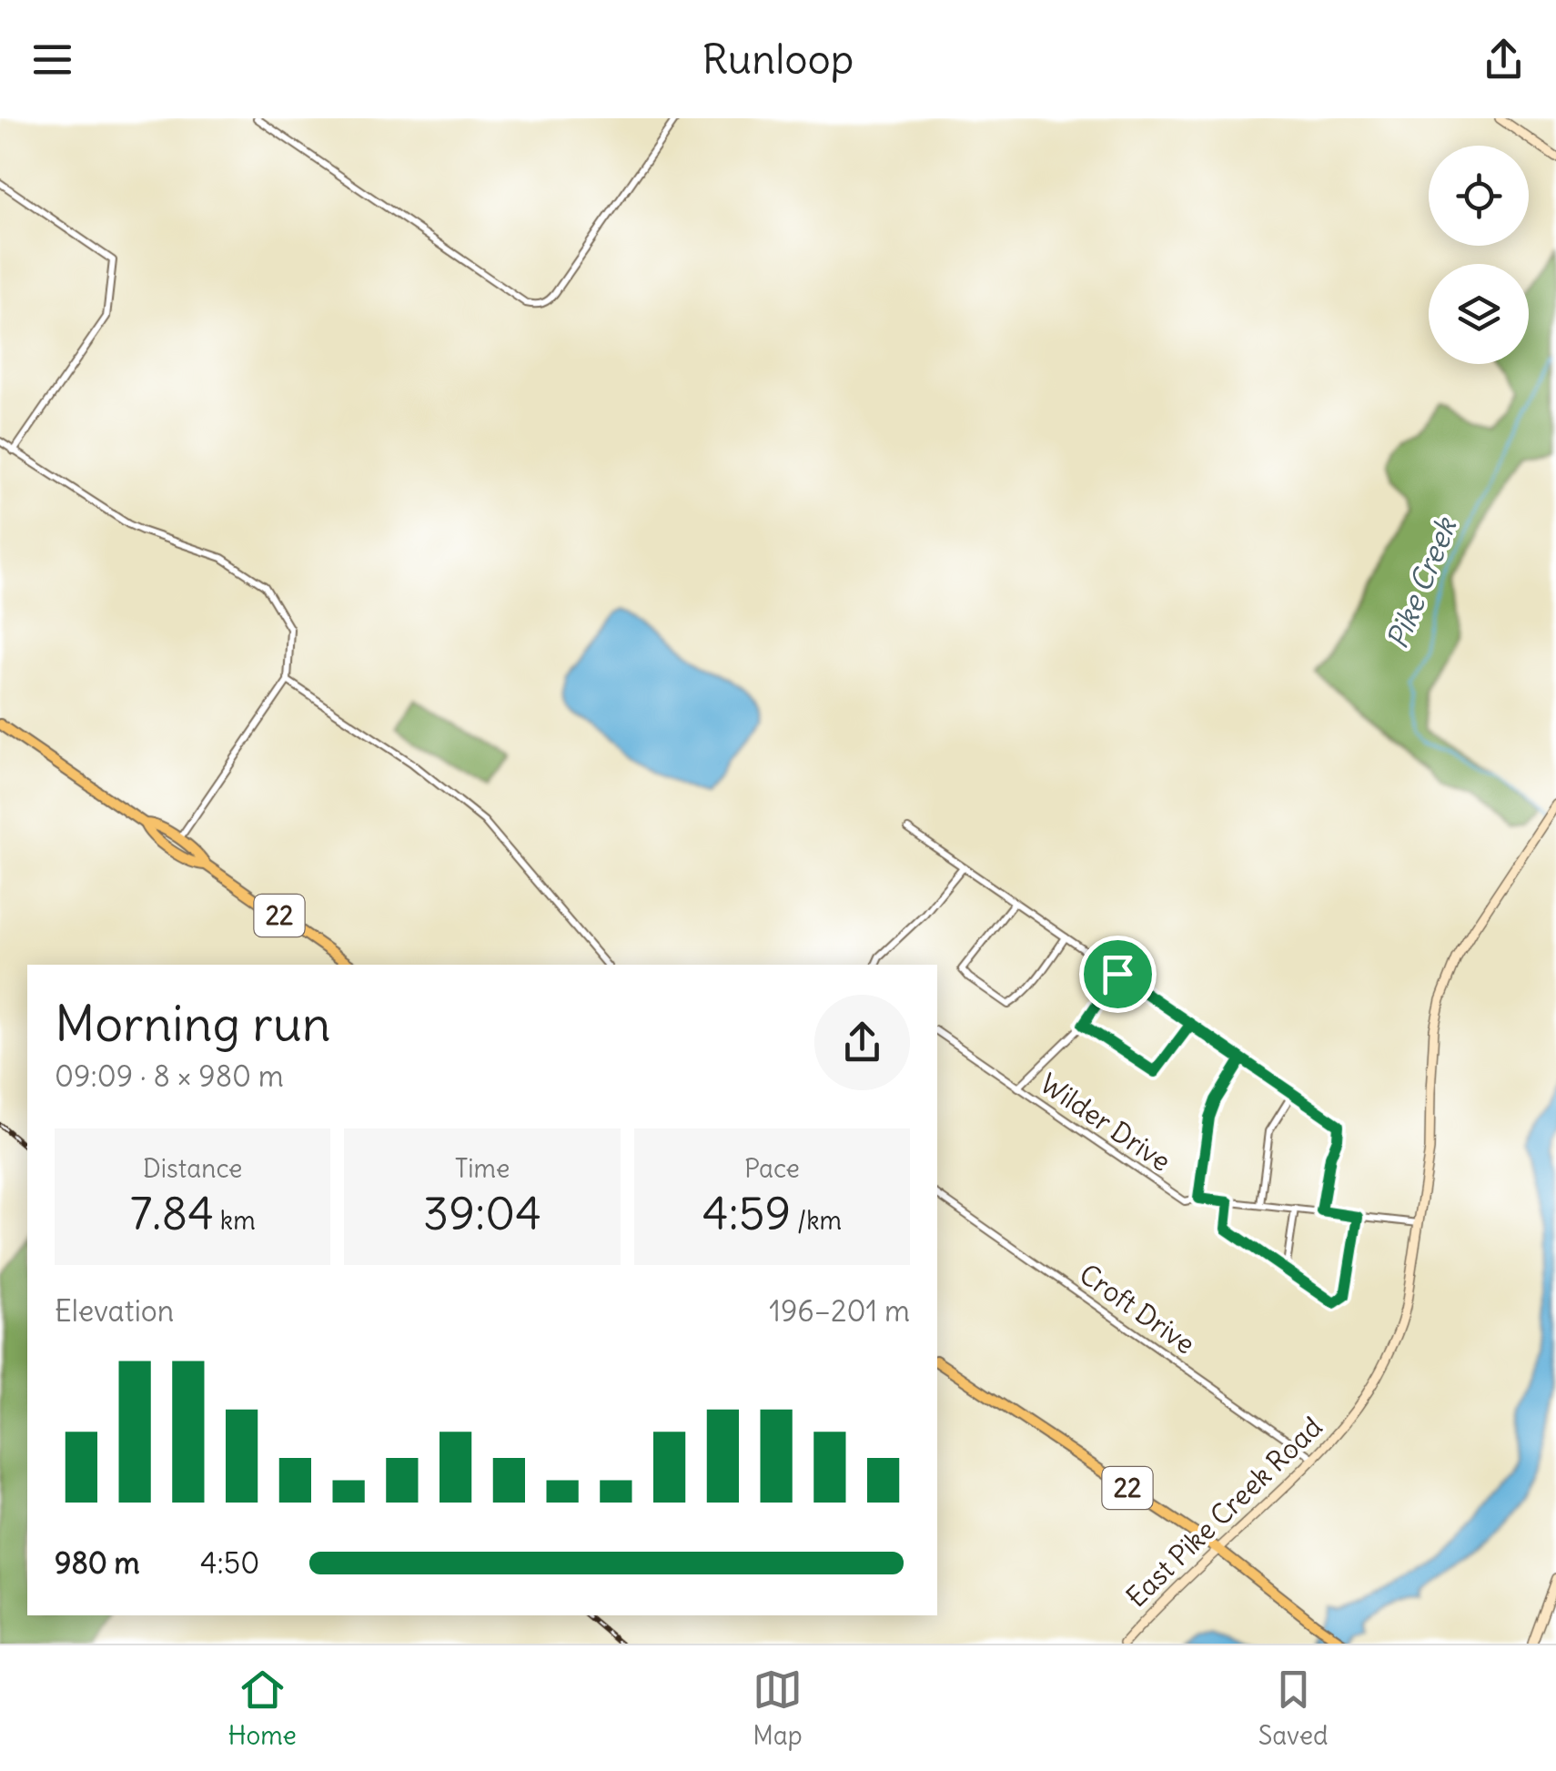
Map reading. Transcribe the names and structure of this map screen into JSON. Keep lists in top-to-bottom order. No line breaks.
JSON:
{"streets":{"main road":["22"],"street":["Wilder Drive","Croft Drive","East Pike Creek Road"]},"crossings":[["22","East Pike Creek Road"],["Wilder Drive","East Pike Creek Road"],["Croft Drive","East Pike Creek Road"]],"water":["Pike Creek"],"page":{"header":"Runloop","heading":["Morning run","09:09 · 8 × 980 m"],"stats":[["Distance","7.84 km"],["Time","39:04"],["Pace","4:59 /km"]],"chart":["Elevation","196–201 m"],"list":[{"name":"980 m","note":"4:50"}],"tabs":["Home","Map","Saved"]}}
